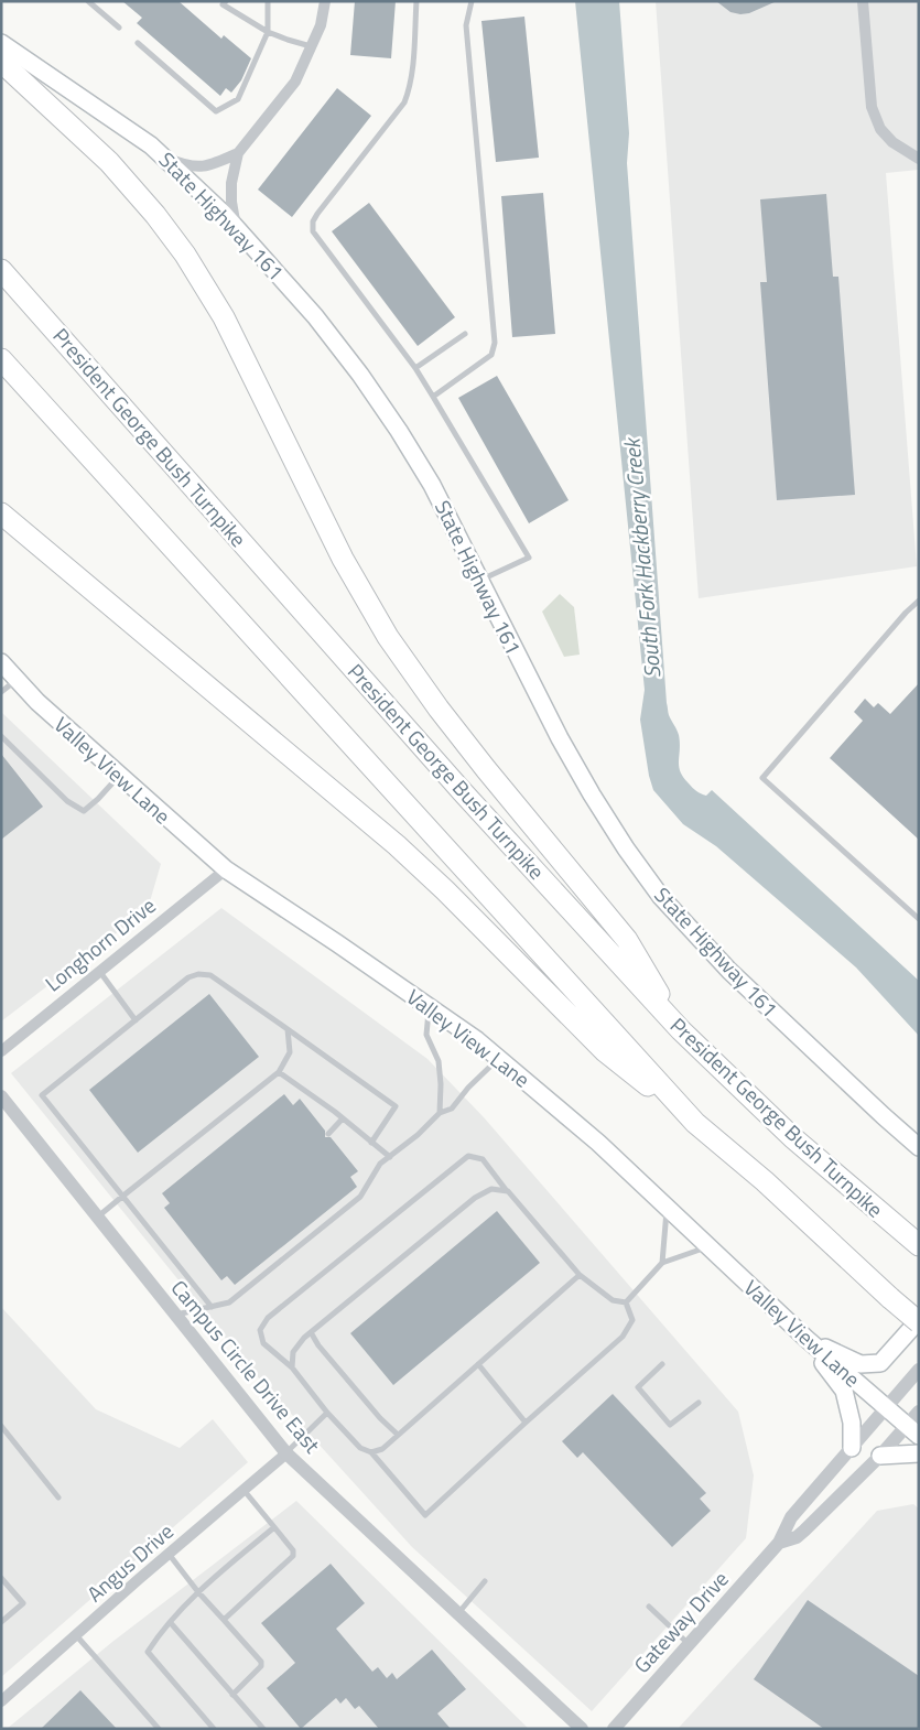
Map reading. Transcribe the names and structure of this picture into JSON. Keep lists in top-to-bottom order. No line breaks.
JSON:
{"streets":{"highway":["President George Bush Turnpike"],"main road":["State Highway 161","Valley View Lane"],"street":["Longhorn Drive","Campus Circle Drive East","Angus Drive","Gateway Drive"]},"crossings":[["Valley View Lane","Longhorn Drive"],["Valley View Lane","Gateway Drive"],["Campus Circle Drive East","Angus Drive"]],"water":["South Fork Hackberry Creek"]}
